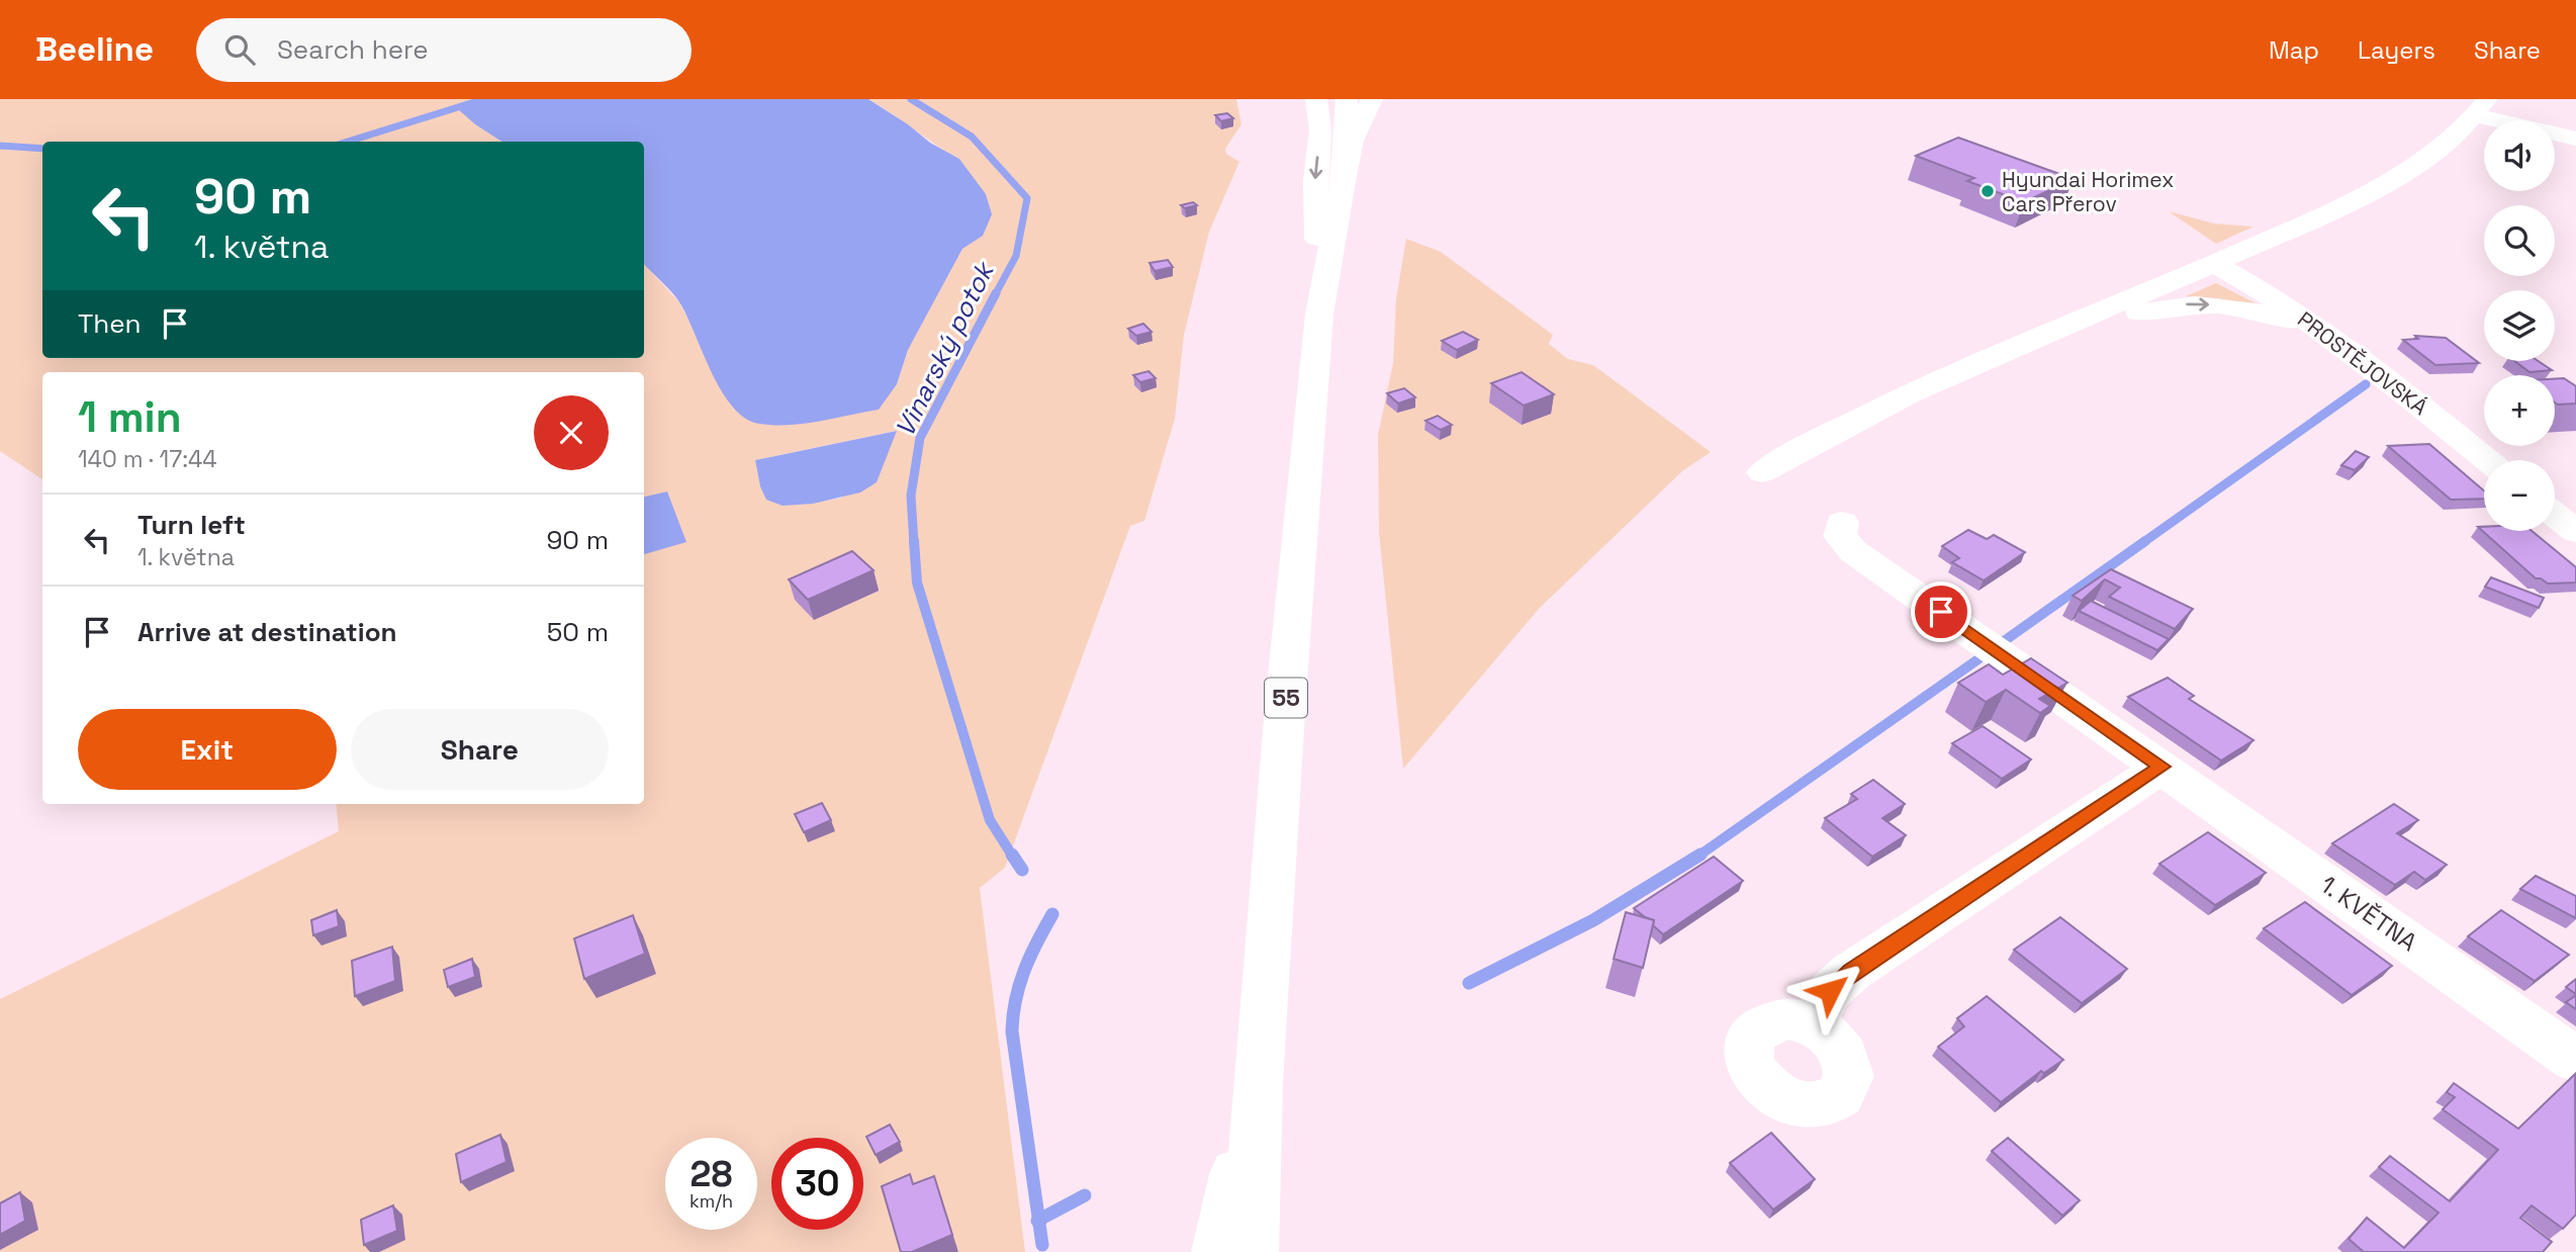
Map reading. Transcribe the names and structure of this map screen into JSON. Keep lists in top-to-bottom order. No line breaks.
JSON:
{"streets":{"main road":["PROSTĚJOVSKÁ","55","1. KVĚTNA"]},"water":["Vinarský potok"],"places":["Hyundai Horimex Cars Přerov"],"page":{"header":"Beeline","search":"Search here","nav":["Map","Layers","Share"],"map_buttons":["+","−"],"turn":["90 m","1. května"],"then":"Then","heading":["1 min","140 m · 17:44"],"list":[{"name":"Turn left","note":"1. května","value":"90 m"},{"name":"Arrive at destination","value":"50 m"}],"buttons":["Exit","Share"],"speed":"28 km/h","limit":"30"}}
